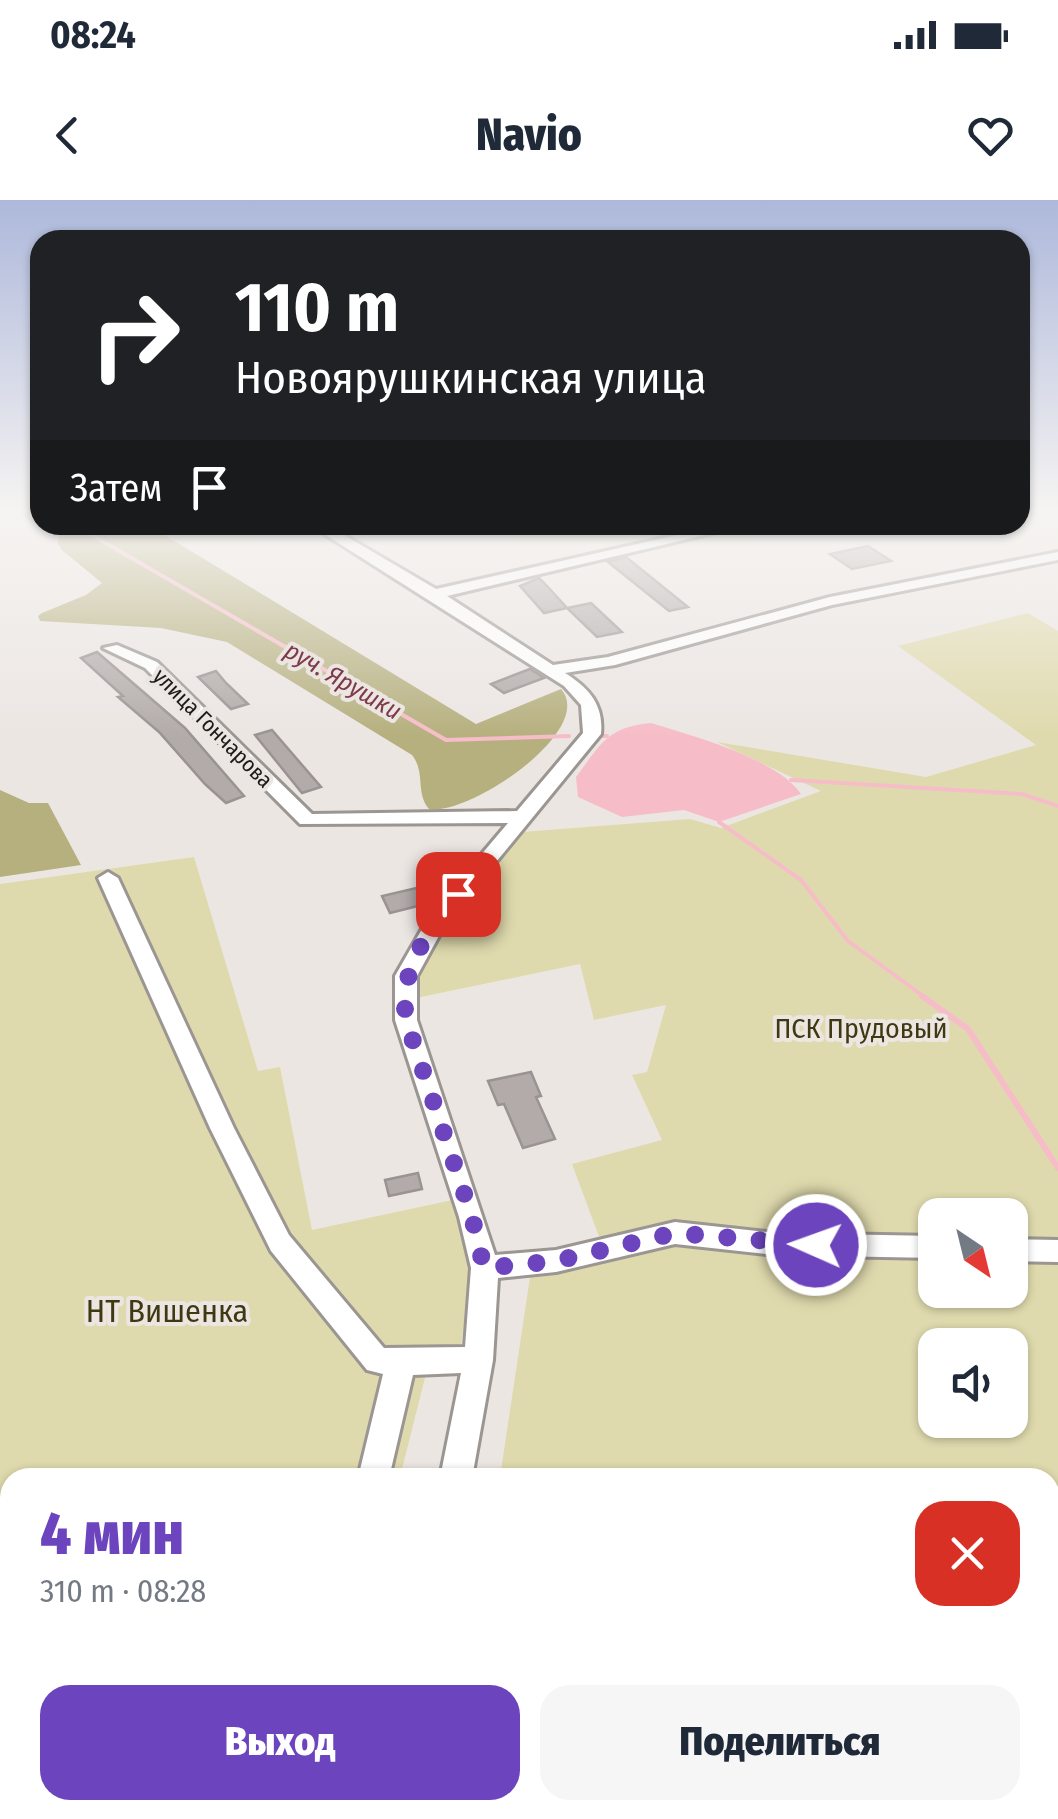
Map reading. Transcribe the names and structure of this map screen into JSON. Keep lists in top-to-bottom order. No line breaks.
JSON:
{"streets":{"street":["улица Гончарова"]},"water":["руч. Ярушки"],"parks":["ПСК Прудовый","НТ Вишенка"],"north":"bottom right","page":{"status":"08:24","header":"Navio","turn":["110 m","Новоярушкинская улица"],"then":"Затем","heading":["4 мин","310 m · 08:28"],"buttons":["Выход","Поделиться"]}}
